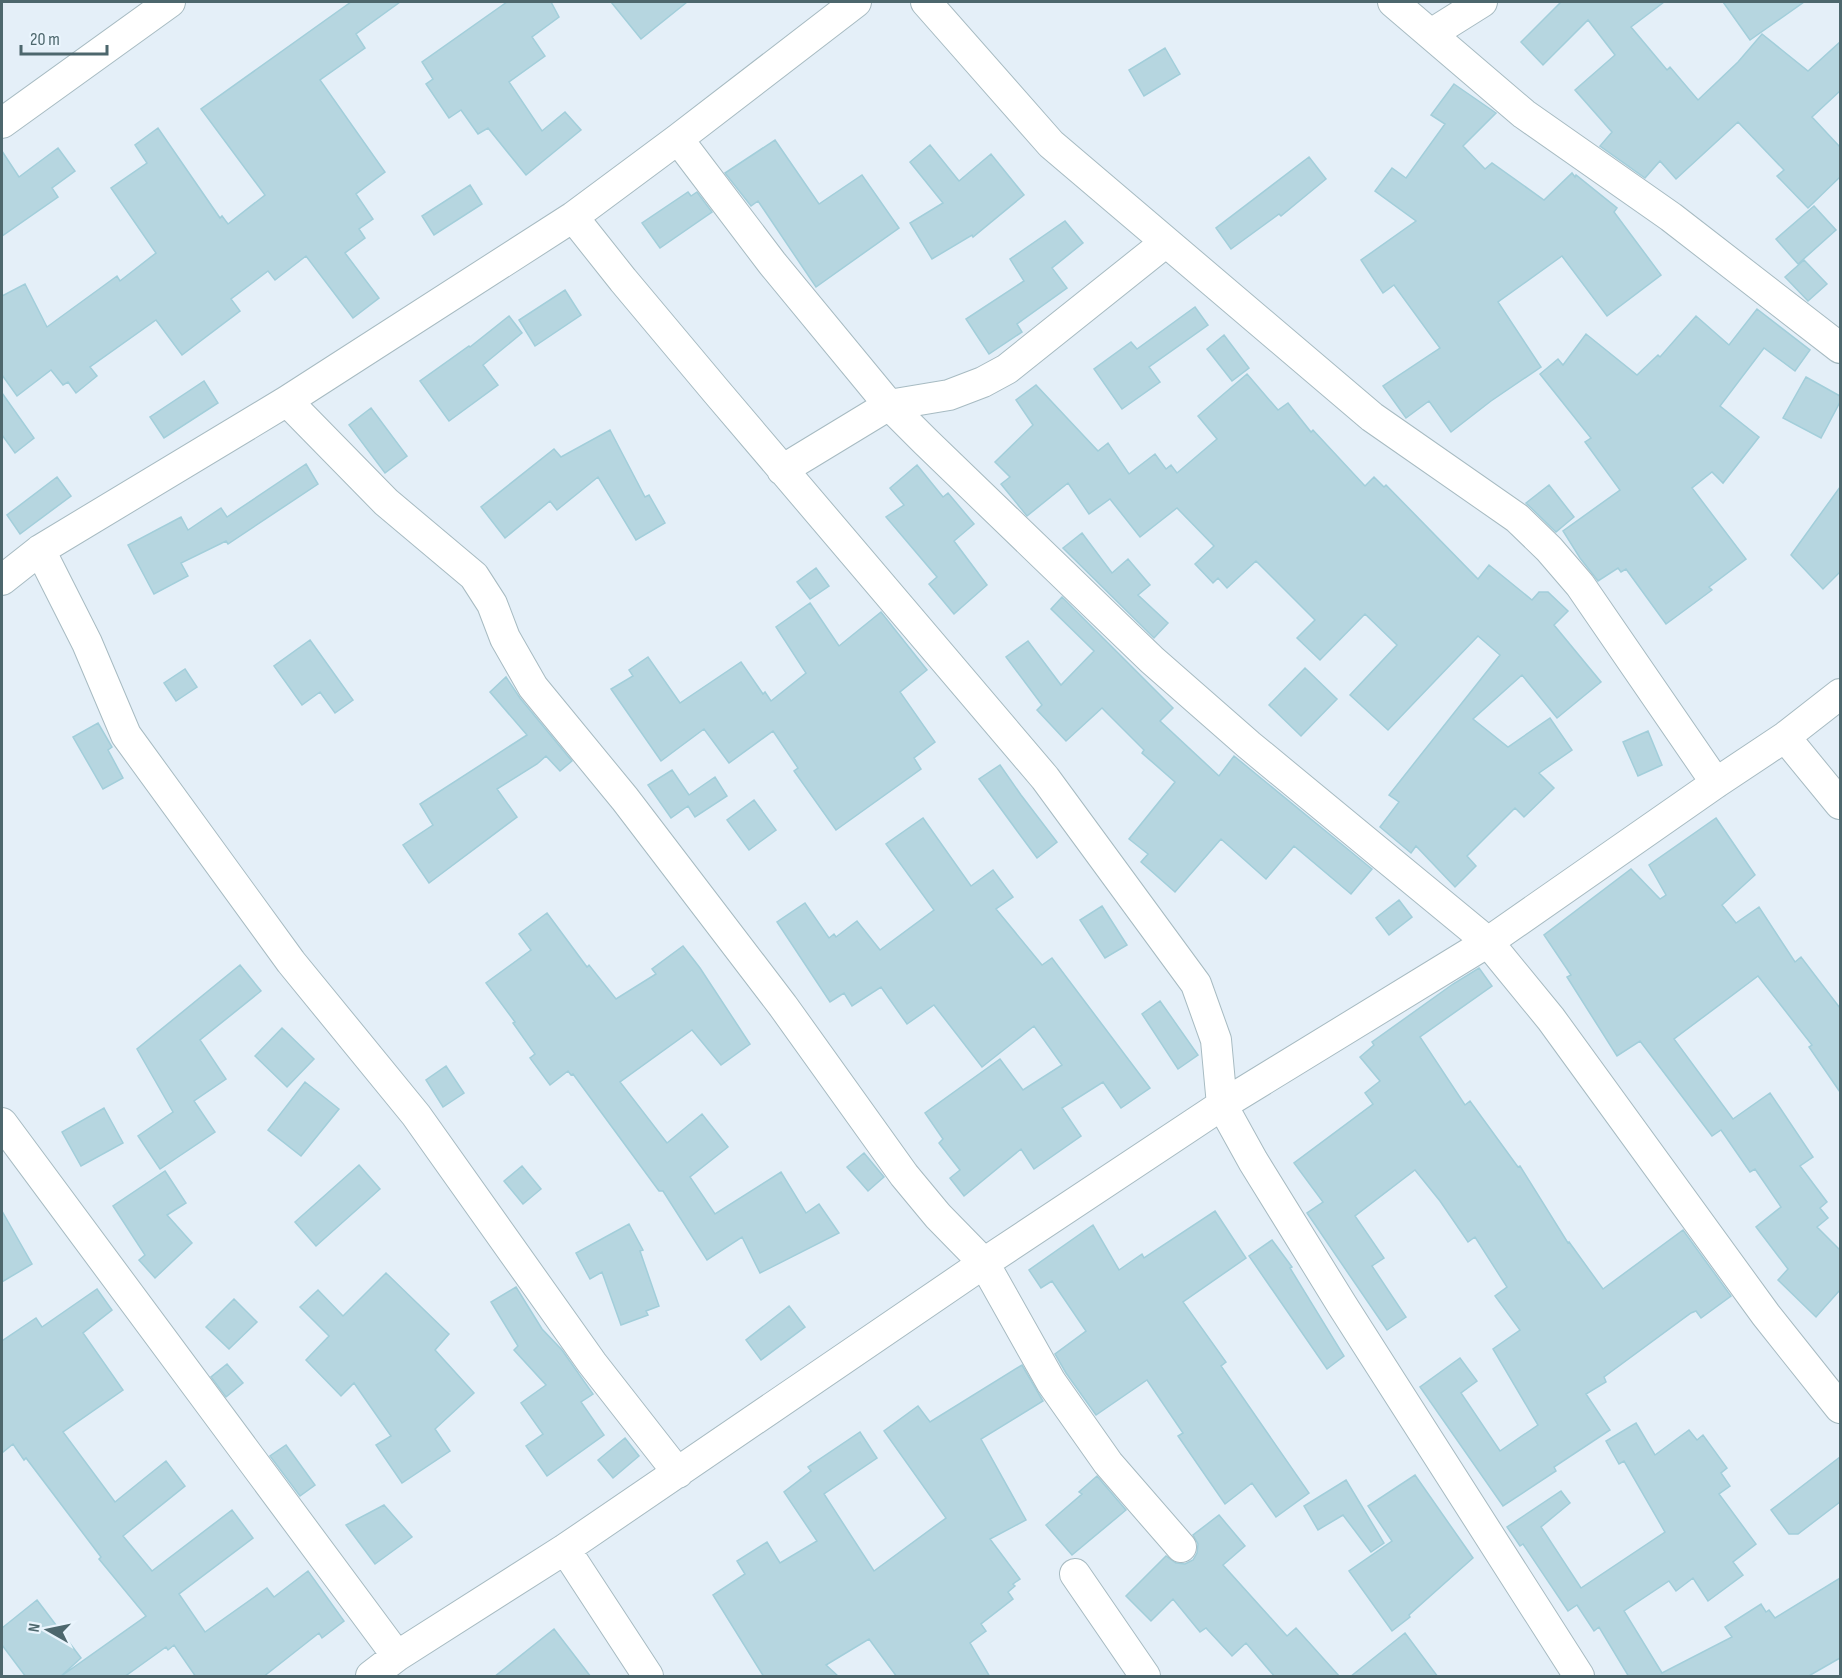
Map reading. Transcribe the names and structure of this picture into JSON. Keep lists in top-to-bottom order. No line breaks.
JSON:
{"scale_bar":"20 m","north":"left"}
